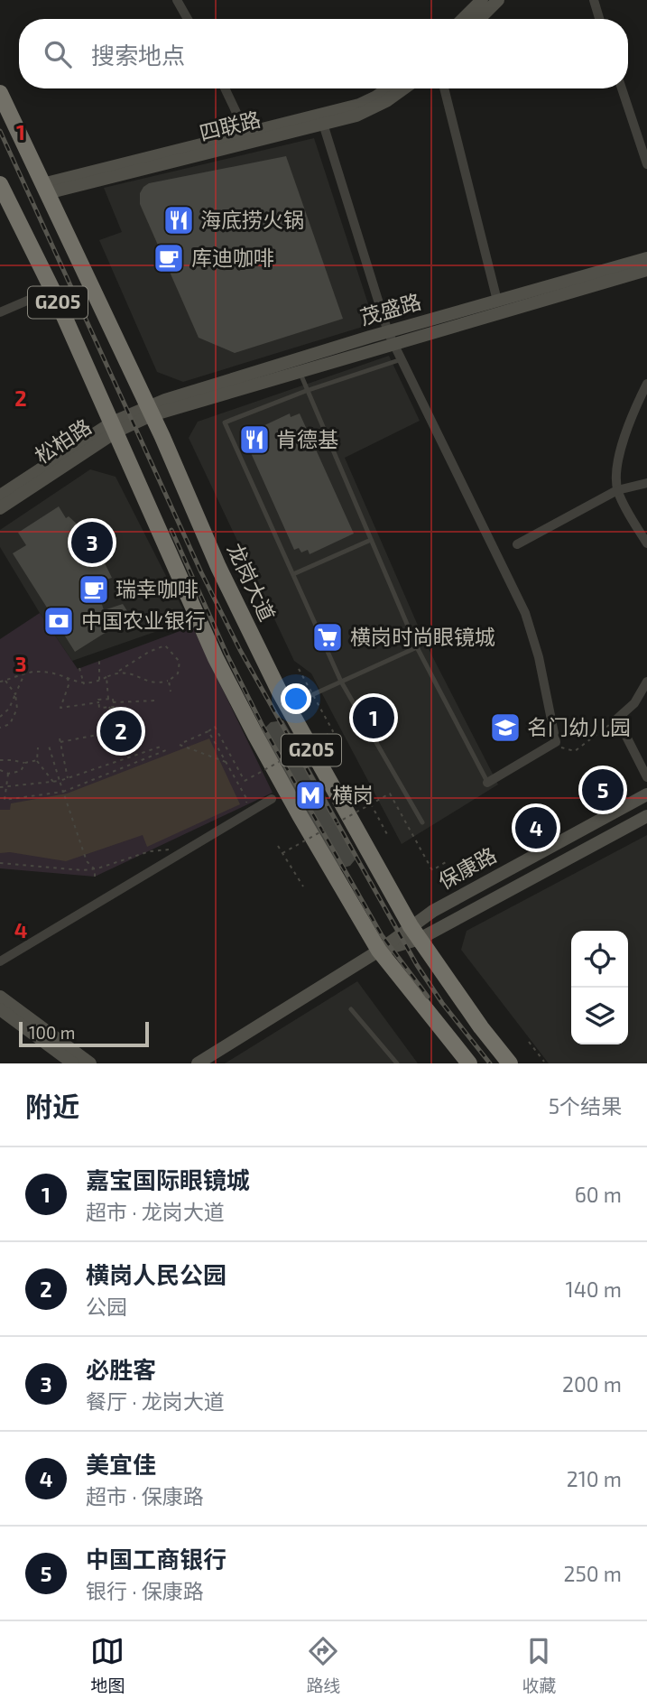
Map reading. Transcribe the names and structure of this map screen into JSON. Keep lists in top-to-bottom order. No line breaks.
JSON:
{"streets":{"highway":["G205","龙岗大道"],"street":["四联路","茂盛路","松柏路","保康路"]},"crossings":[["四联路","龙岗大道"],["G205","松柏路"],["G205","保康路"],["茂盛路","松柏路"],["茂盛路","龙岗大道"],["松柏路","龙岗大道"],["龙岗大道","保康路"]],"places":{"restaurant":["海底捞火锅","肯德基"],"cafe":["库迪咖啡","瑞幸咖啡"],"bank":["中国农业银行"],"supermarket":["横岗时尚眼镜城"],"school or university":["名门幼儿园"],"metro station":["横岗"]},"scale_bar":"100 m","page":{"search":"搜索地点","pins":["3","1","2","5","4"],"scale":"100 m","heading":["附近","5个结果"],"list":[{"mark":"1","name":"嘉宝国际眼镜城","note":"超市 · 龙岗大道","value":"60 m"},{"mark":"2","name":"横岗人民公园","note":"公园","value":"140 m"},{"mark":"3","name":"必胜客","note":"餐厅 · 龙岗大道","value":"200 m"},{"mark":"4","name":"美宜佳","note":"超市 · 保康路","value":"210 m"},{"mark":"5","name":"中国工商银行","note":"银行 · 保康路","value":"250 m"}],"nav":["地图","路线","收藏"]},"grid":{"rows":["1","2","3","4"]}}
